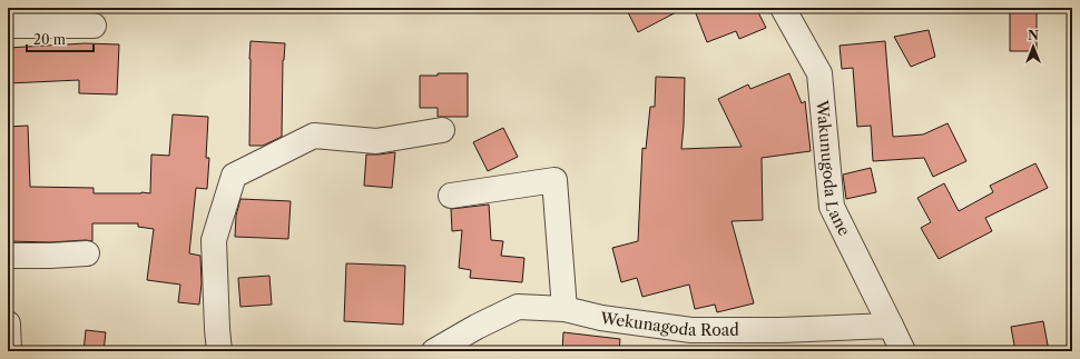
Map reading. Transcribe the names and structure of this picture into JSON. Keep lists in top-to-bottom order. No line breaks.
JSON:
{"streets":{"street":["Wakunugoda Lane","Wekunagoda Road"]},"crossings":[["Wakunugoda Lane","Wekunagoda Road"]],"scale_bar":"20 m","north":"top"}
